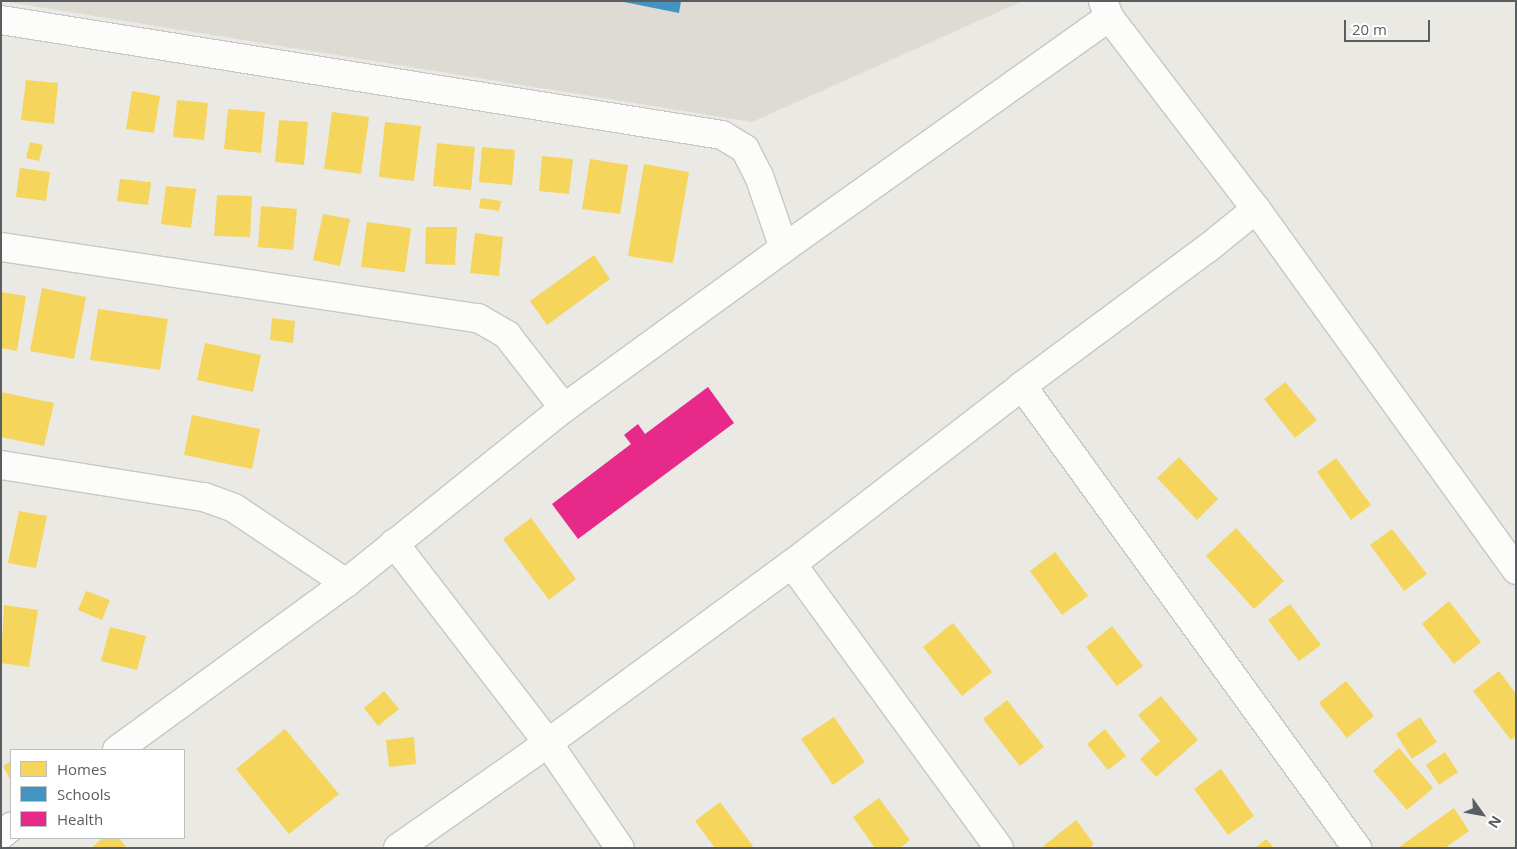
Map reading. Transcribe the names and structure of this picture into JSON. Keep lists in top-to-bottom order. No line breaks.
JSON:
{"legend":["Homes","Schools","Health"],"scale_bar":"20 m","north":"bottom right"}
